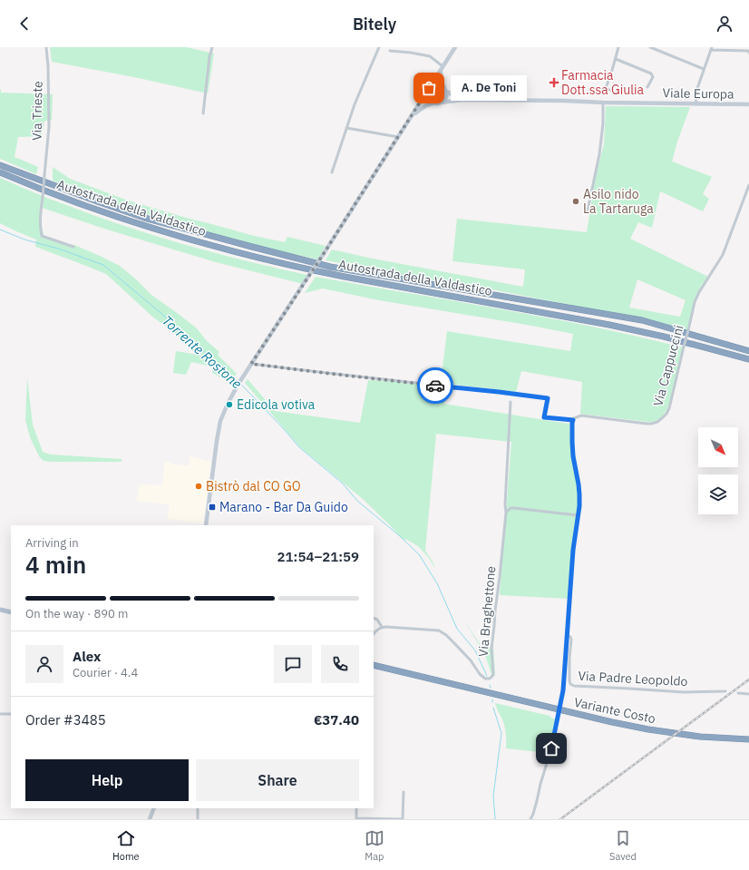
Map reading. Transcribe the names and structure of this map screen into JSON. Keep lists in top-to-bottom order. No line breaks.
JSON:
{"streets":{"highway":["Autostrada della Valdastico","Variante Costo"],"main road":["Viale Europa"],"street":["Via Trieste","Via Cappuccini","Via Braghettone","Via Padre Leopoldo"]},"water":["Torrente Rostone"],"places":{"health":["Farmacia Dott.ssa Giulia"],"other":["A. De Toni","Asilo nido La Tartaruga","Edicola votiva","Bistrò dal CO GO"],"transit":["Marano - Bar Da Guido"]},"north":"bottom right","page":{"header":"Bitely","bubble":"A. De Toni","heading":["4 min","Arriving in","21:54–21:59"],"panel":["Alex","Courier · 4.4","Order #3485","€37.40"],"bar":"On the way · 890 m","buttons":["Help","Share"],"tabs":["Home","Map","Saved"]}}
